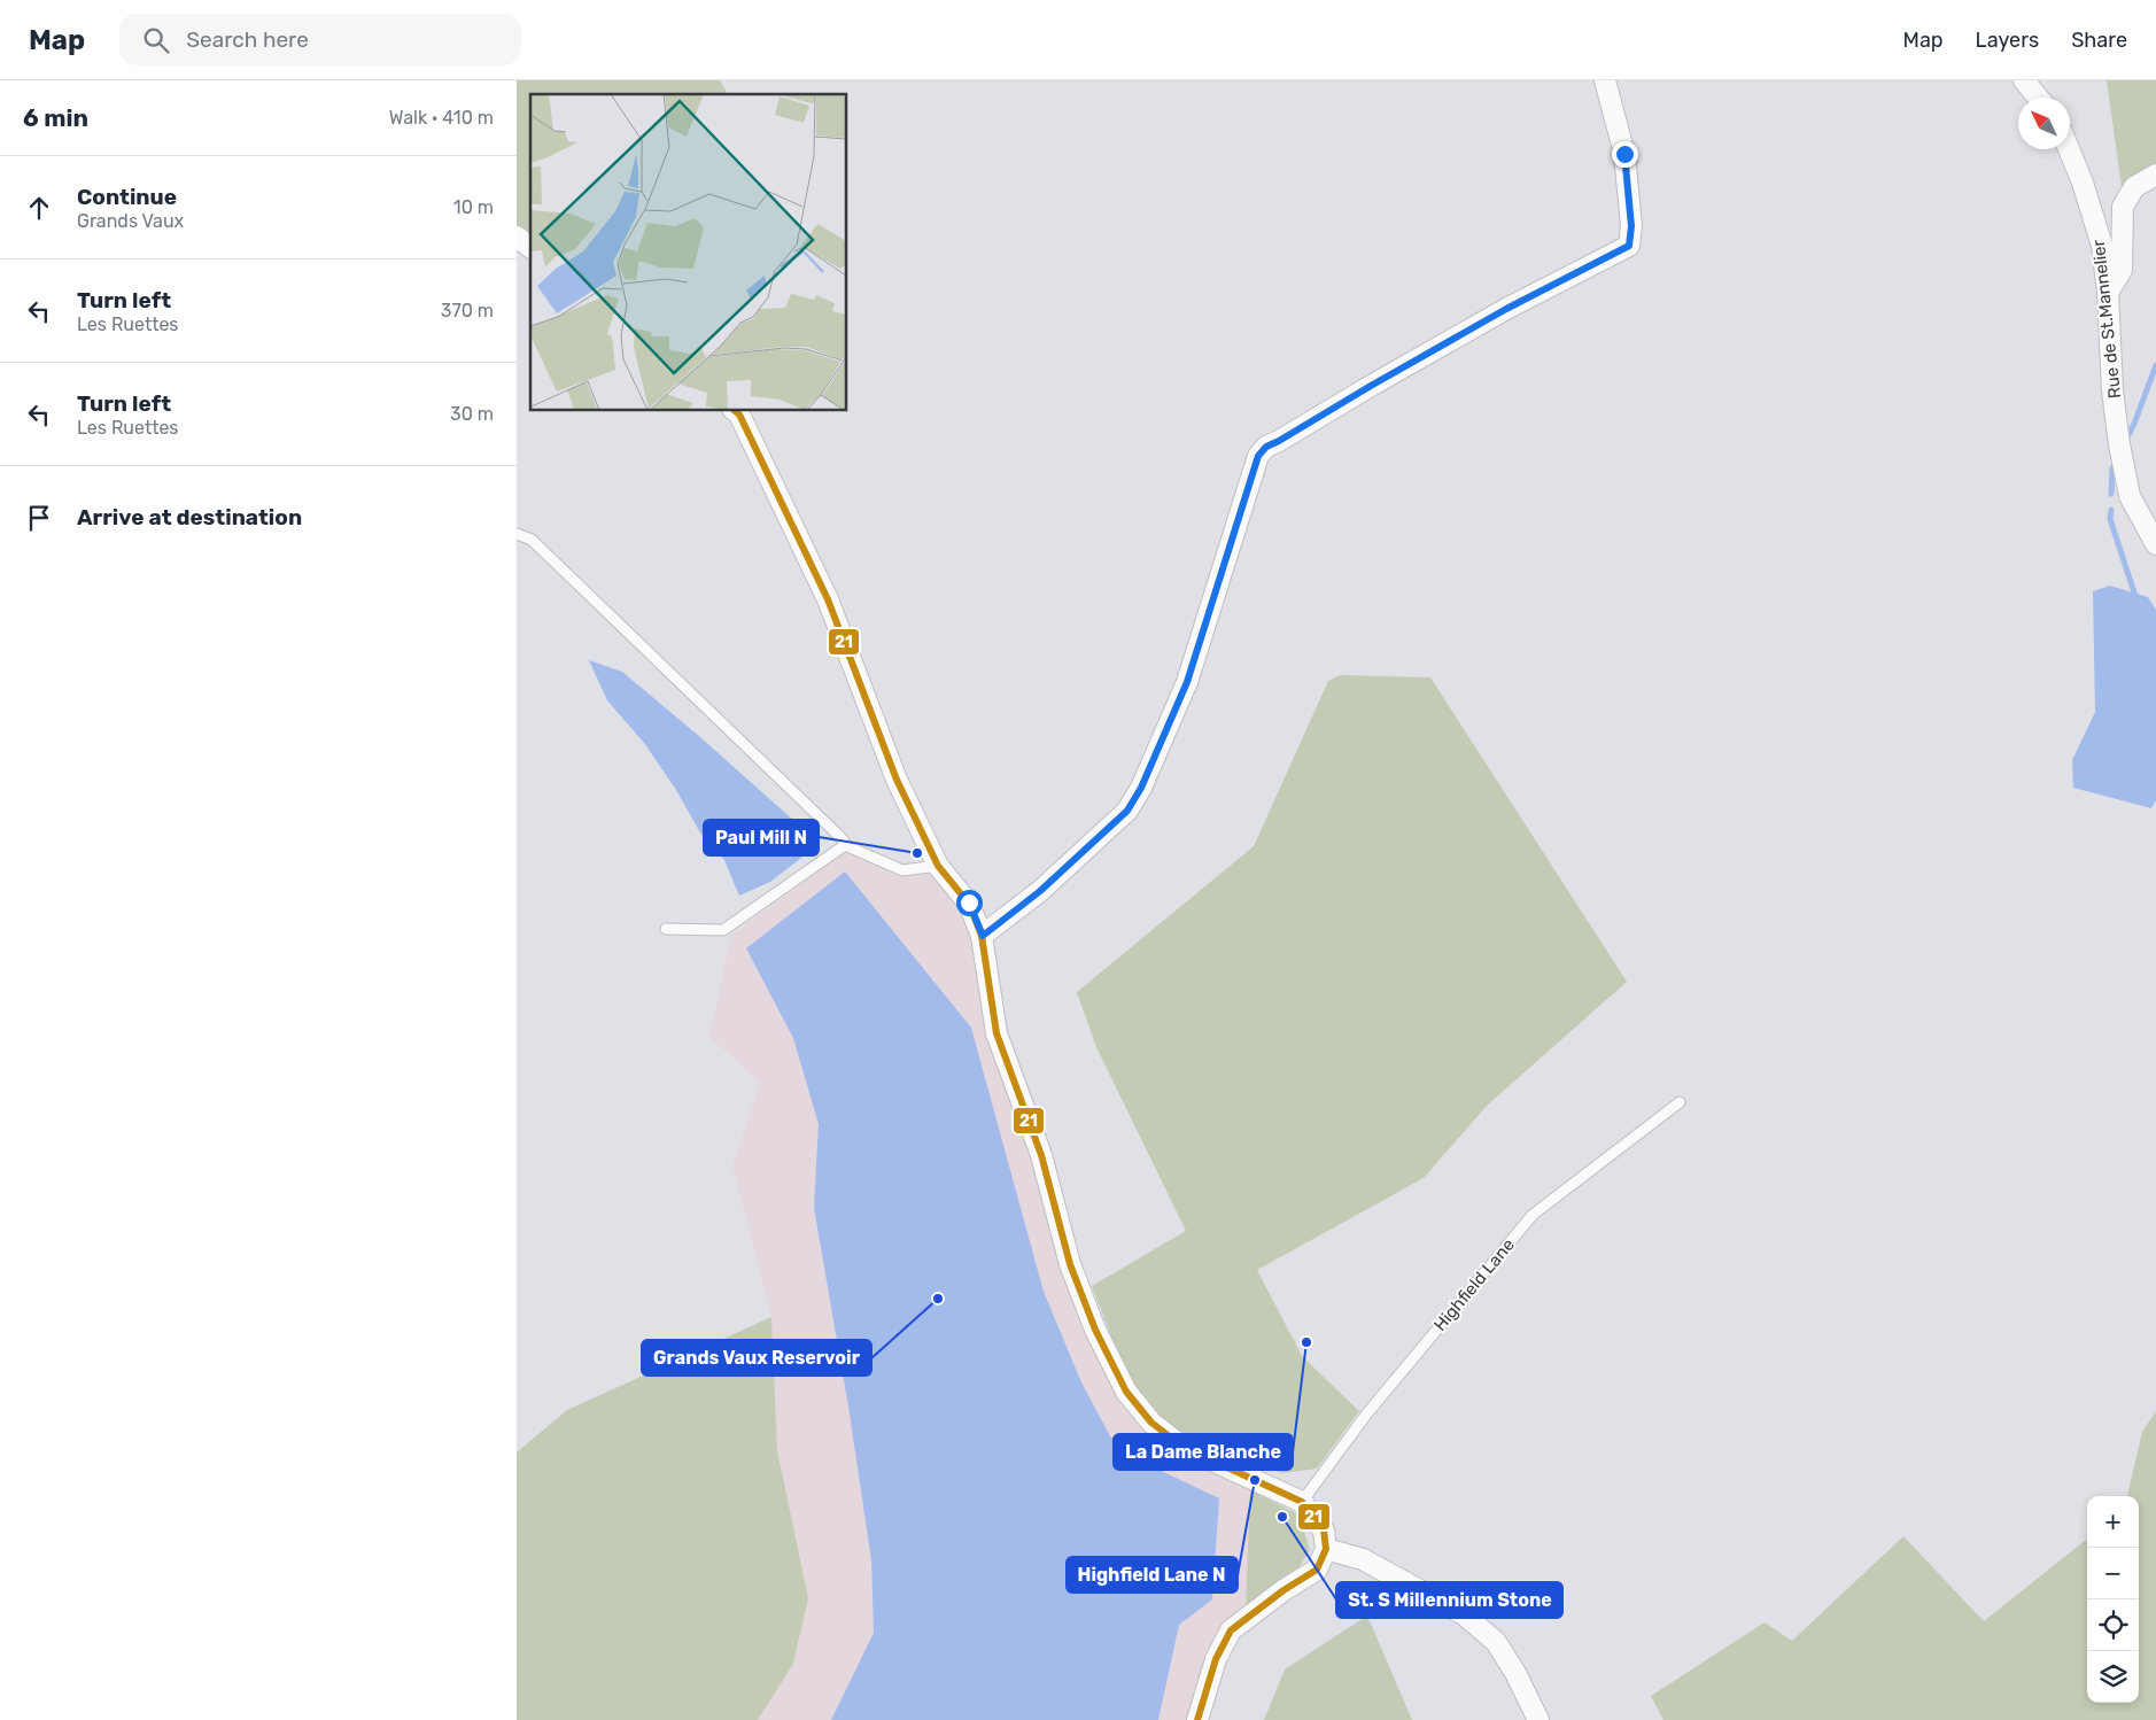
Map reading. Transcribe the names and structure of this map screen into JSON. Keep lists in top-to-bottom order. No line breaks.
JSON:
{"streets":{"street":["Rue de St.Mannelier"],"lane":["Highfield Lane"]},"places":["Paul Mill N","Grands Vaux Reservoir","La Dame Blanche","Highfield Lane N","St. S Millennium Stone"],"lines":["transit line 21"],"north":"top left","page":{"header":"Map","search":"Search here","nav":["Map","Layers","Share"],"heading":["6 min","Walk · 410 m"],"list":[["Continue","Grands Vaux","10 m"],["Turn left","Les Ruettes","370 m"],["Turn left","Les Ruettes","30 m"],"Arrive at destination"],"map_buttons":["+","−"]}}
